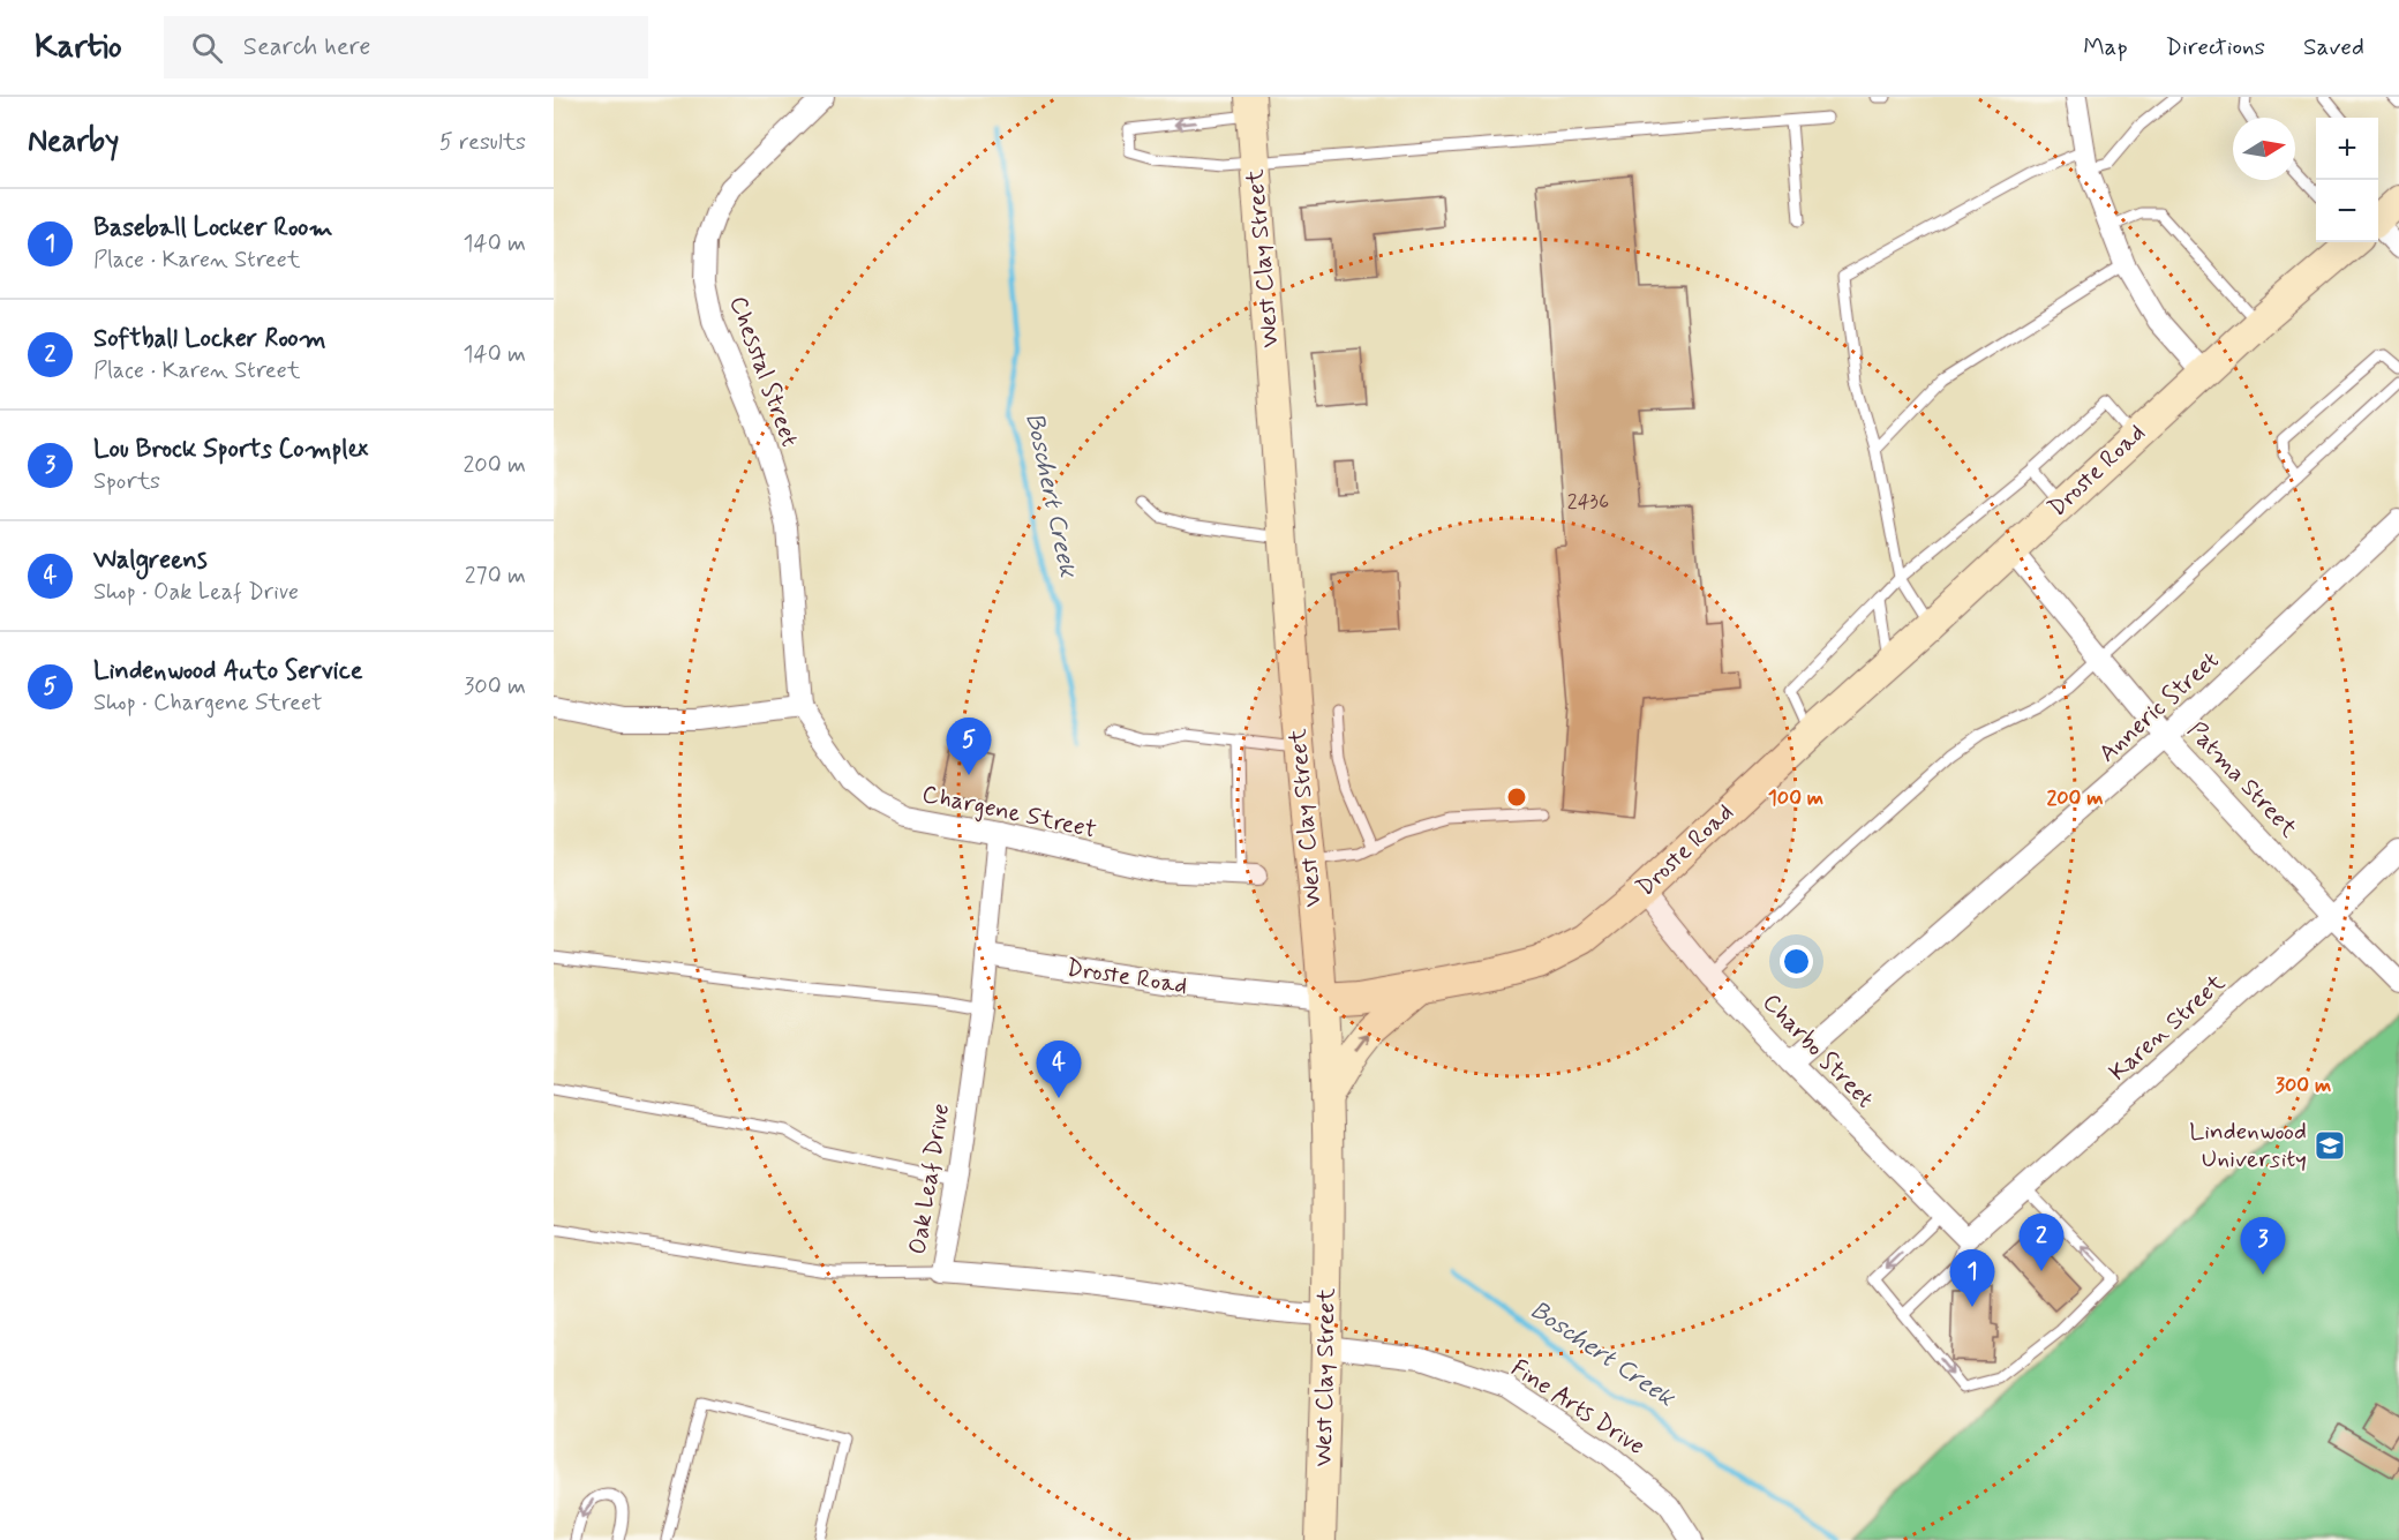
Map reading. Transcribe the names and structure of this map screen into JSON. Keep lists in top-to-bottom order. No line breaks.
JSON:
{"streets":{"main road":["West Clay Street","Droste Road"],"street":["Chesstal Street","Anneric Street","Patma Street","Chargene Street","Karen Street","Charbo Street","Oak Leaf Drive","Fine Arts Drive"]},"crossings":[["West Clay Street","Droste Road"],["West Clay Street","Oak Leaf Drive"],["West Clay Street","Fine Arts Drive"],["Chesstal Street","Chargene Street"],["Droste Road","Patma Street"],["Droste Road","Charbo Street"],["Droste Road","Oak Leaf Drive"],["Anneric Street","Patma Street"],["Anneric Street","Charbo Street"],["Patma Street","Karen Street"],["Chargene Street","Oak Leaf Drive"],["Karen Street","Charbo Street"]],"water":["Boschert Creek"],"places":{"school or university":["Lindenwood University"]},"house_numbers":["2436"],"north":"right","page":{"header":"Kartio","search":"Search here","nav":["Map","Directions","Saved"],"heading":["Nearby","5 results"],"map_buttons":["+","−"],"list":[{"mark":"1","name":"Baseball Locker Room","note":"Place · Karen Street","value":"140 m"},{"mark":"2","name":"Softball Locker Room","note":"Place · Karen Street","value":"140 m"},{"mark":"3","name":"Lou Brock Sports Complex","note":"Sports","value":"200 m"},{"mark":"4","name":"Walgreens","note":"Shop · Oak Leaf Drive","value":"270 m"},{"mark":"5","name":"Lindenwood Auto Service","note":"Shop · Chargene Street","value":"300 m"}],"pins":["5","4","2","3","1"]},"rings":["100 m","200 m","300 m"]}
